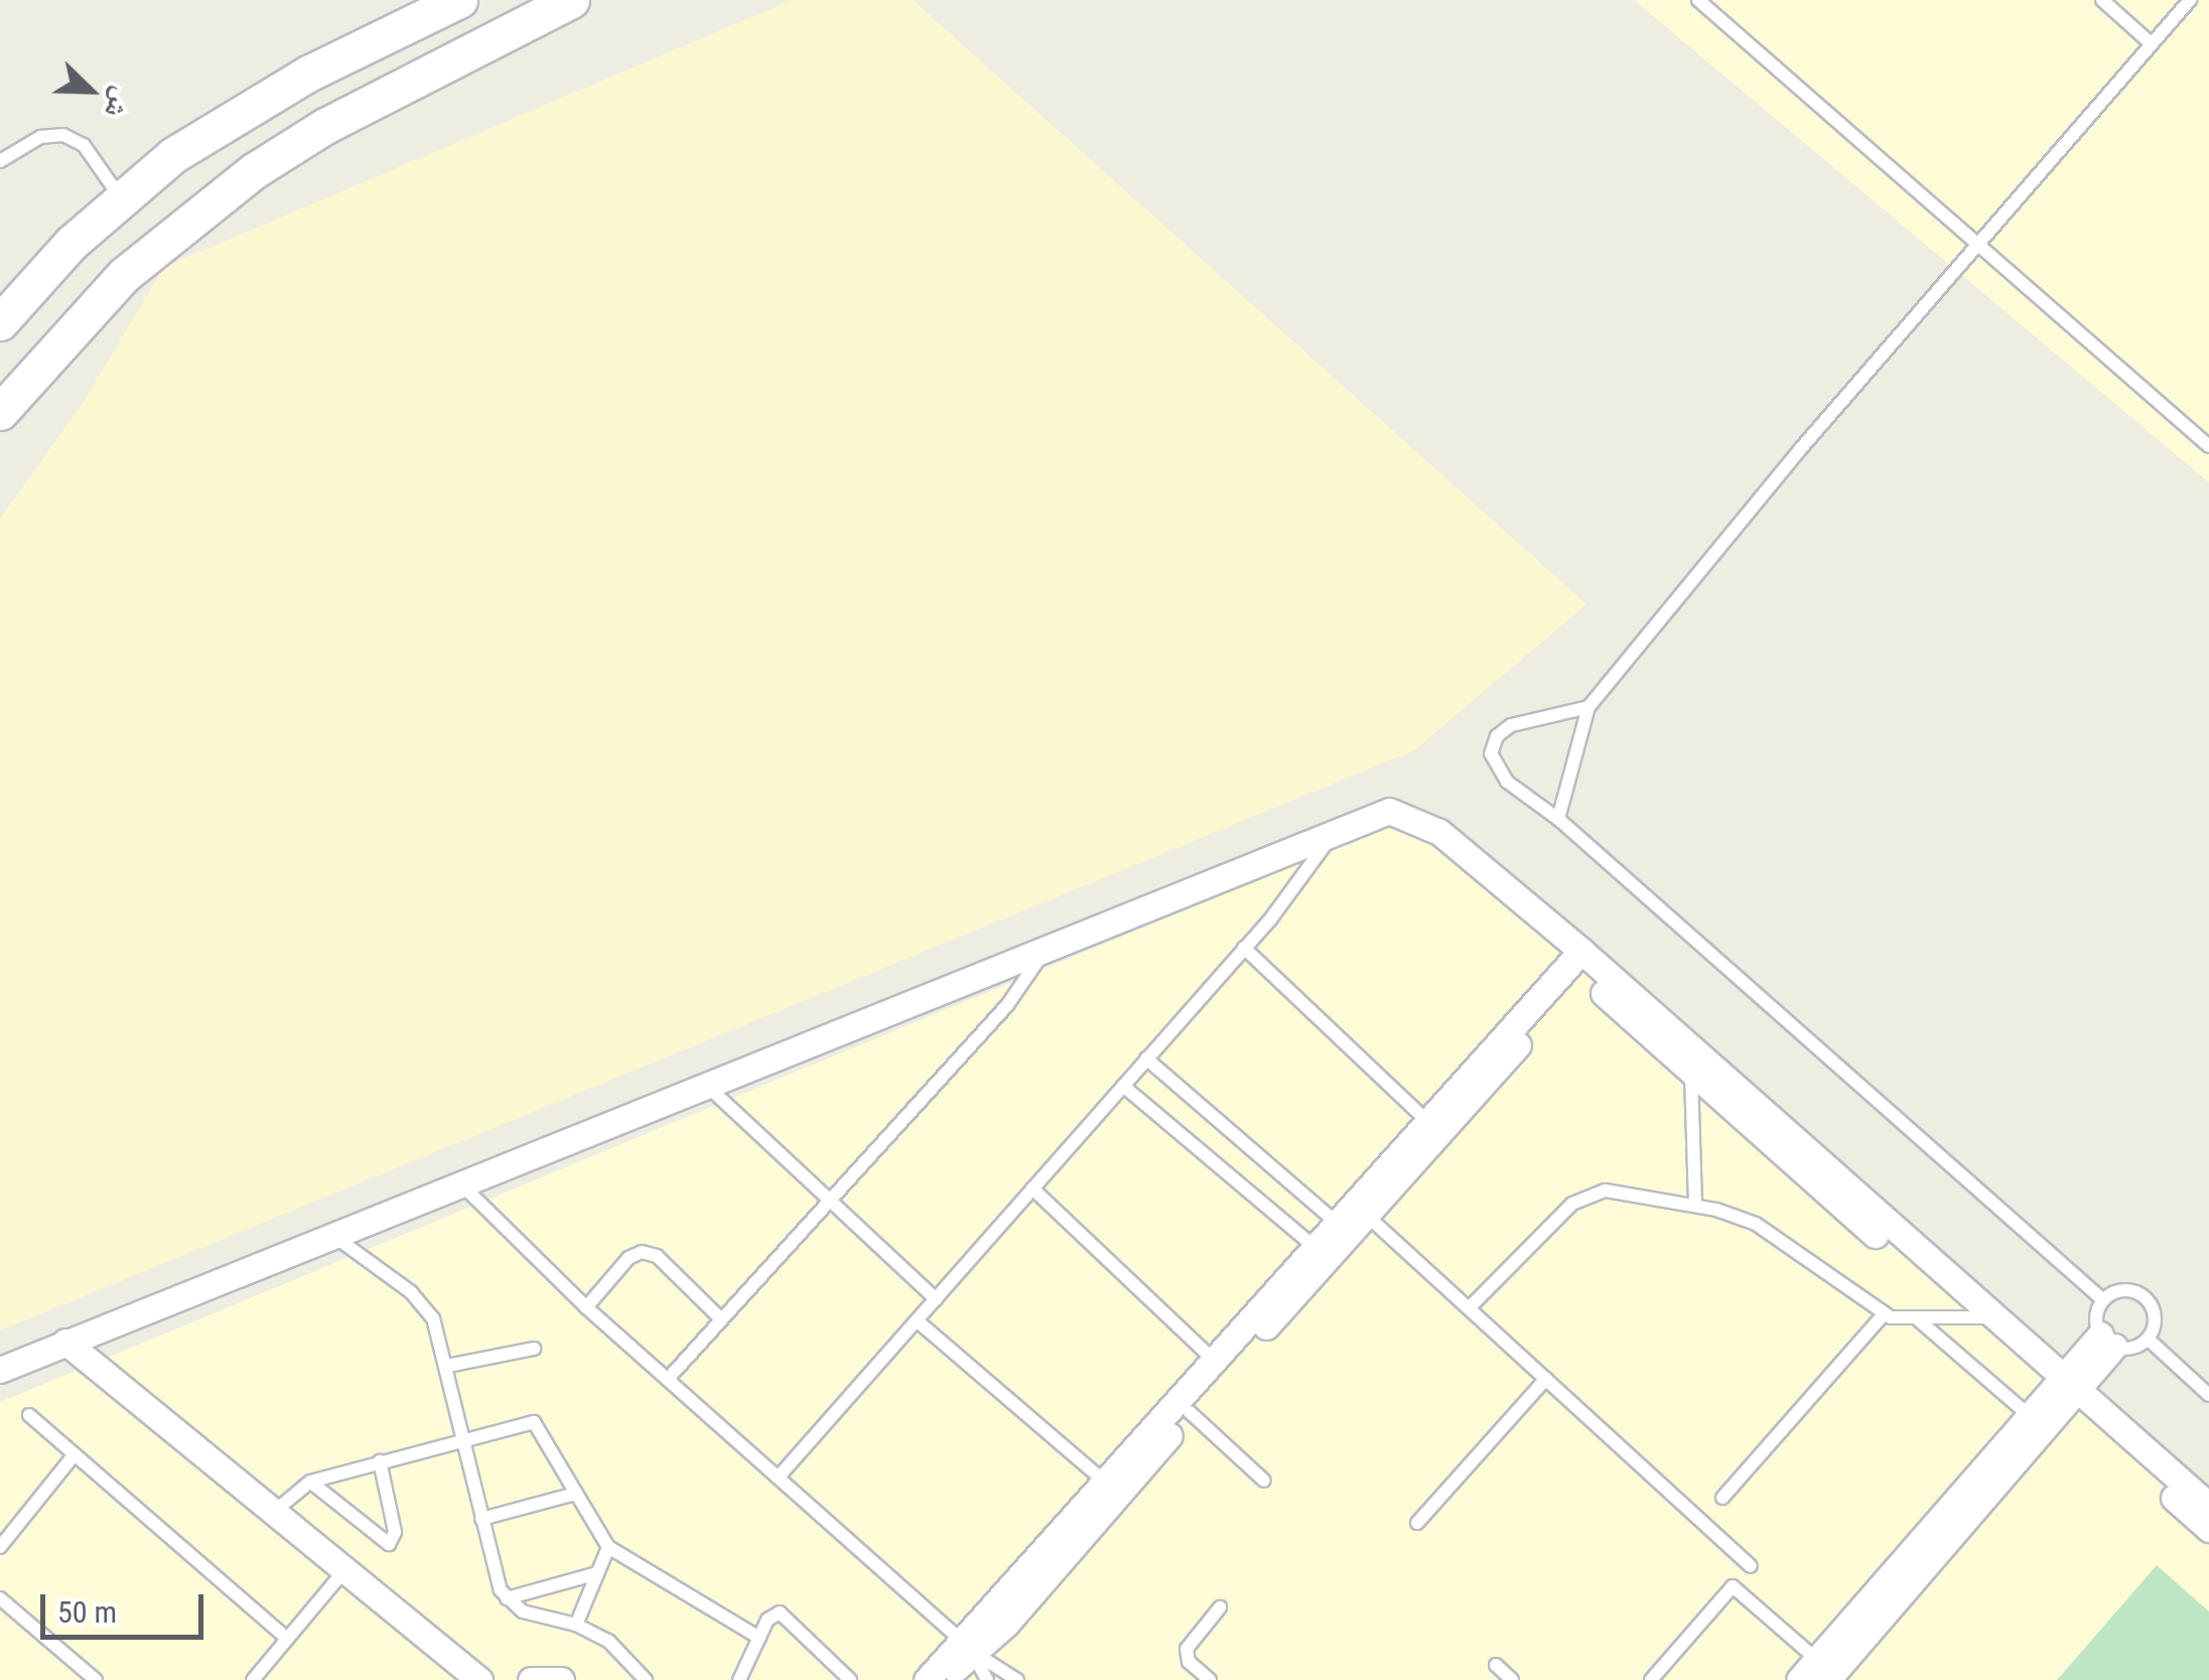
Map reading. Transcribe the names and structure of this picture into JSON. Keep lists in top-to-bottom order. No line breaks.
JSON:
{"scale_bar":"50 m","north":"bottom right"}
